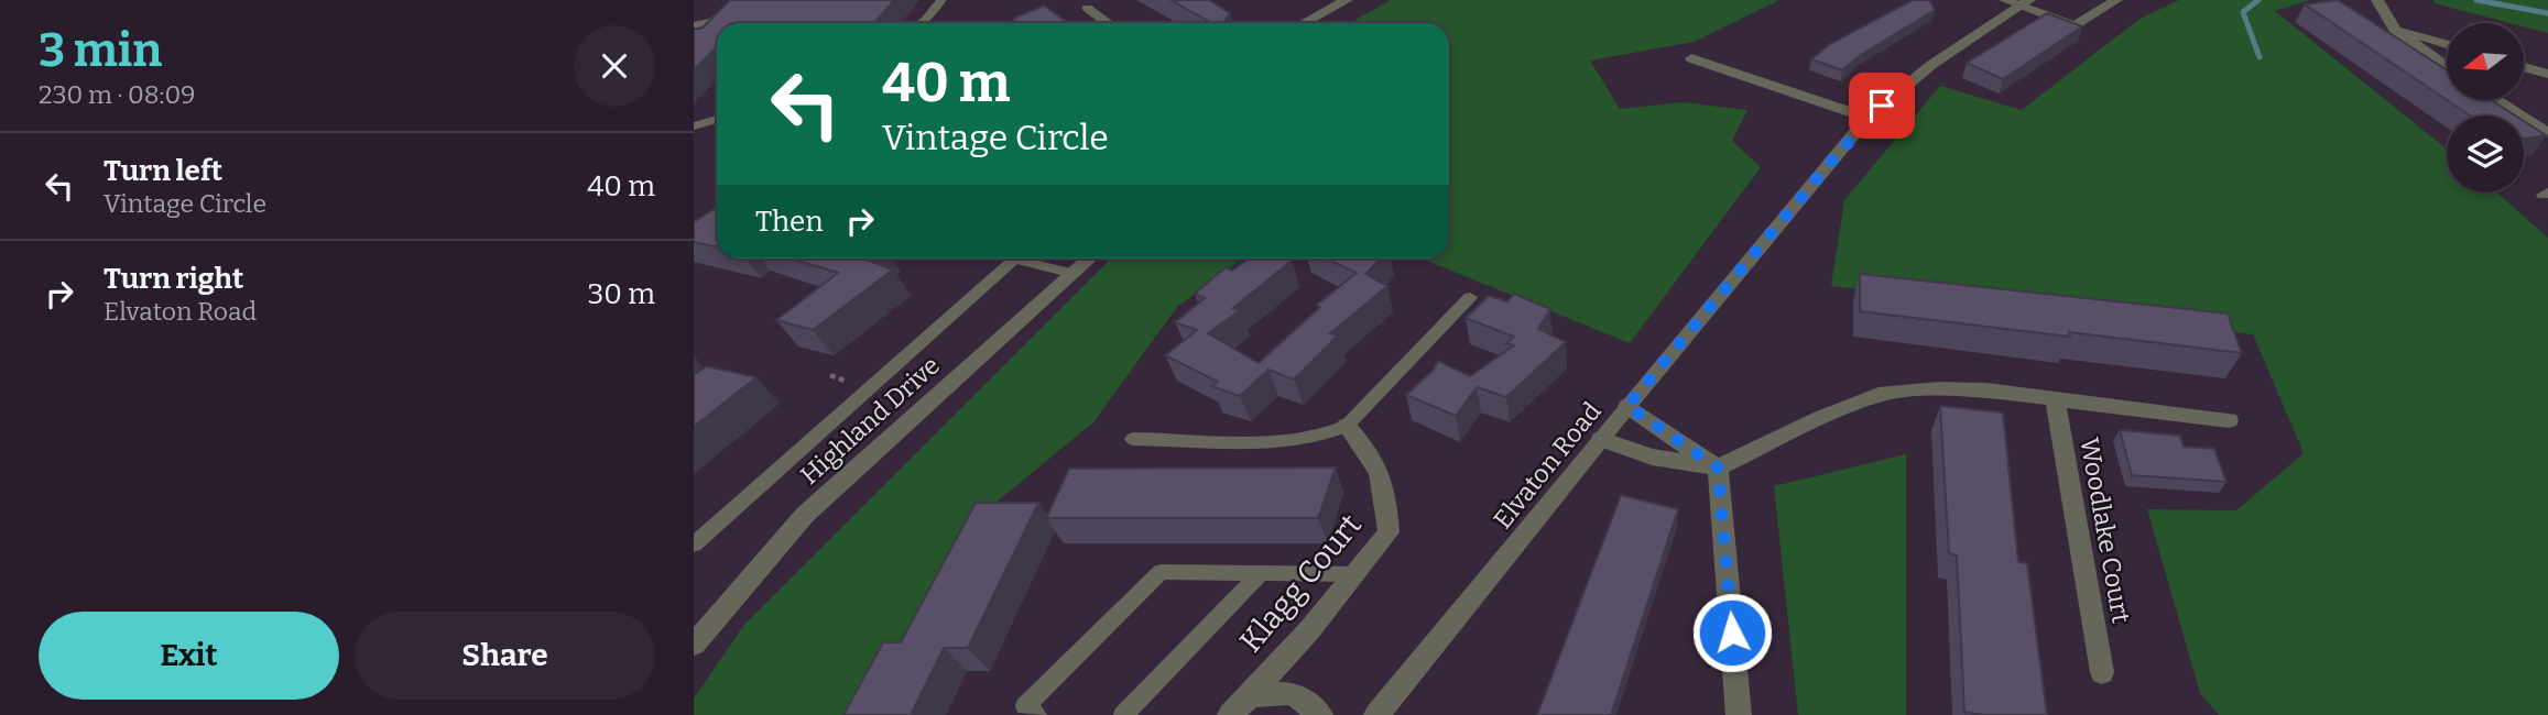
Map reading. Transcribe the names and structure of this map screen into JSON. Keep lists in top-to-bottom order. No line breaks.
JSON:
{"streets":{"street":["Highland Drive","Elvaton Road","Woodlake Court","Klagg Court"]},"north":"left","page":{"heading":["3 min","230 m · 08:09"],"turn":["40 m","Vintage Circle"],"list":[{"name":"Turn left","note":"Vintage Circle","value":"40 m"},{"name":"Turn right","note":"Elvaton Road","value":"30 m"}],"then":"Then","buttons":["Exit","Share"]}}
